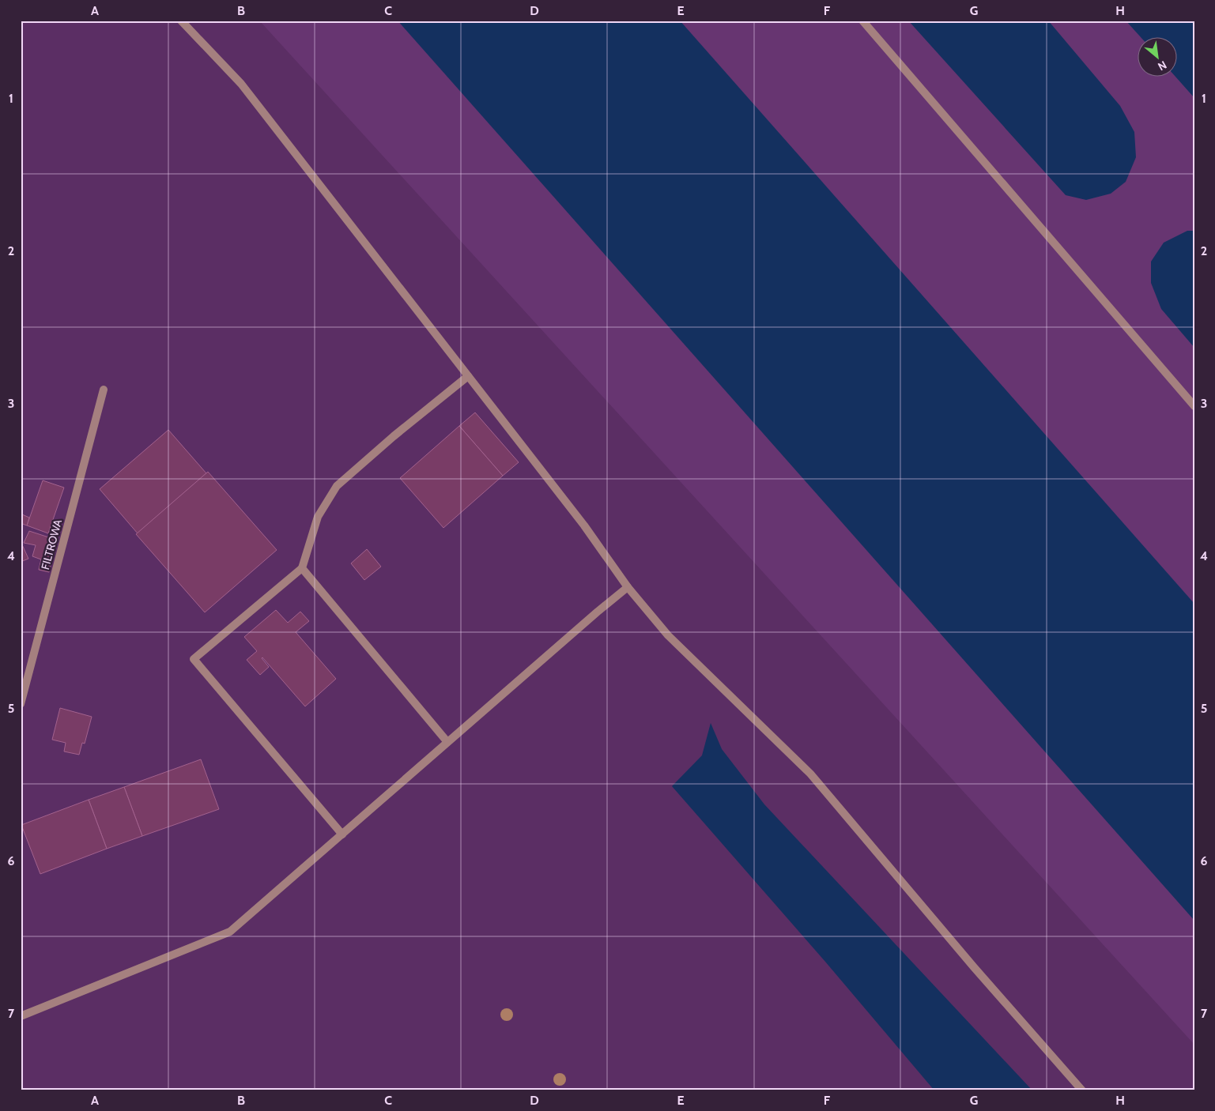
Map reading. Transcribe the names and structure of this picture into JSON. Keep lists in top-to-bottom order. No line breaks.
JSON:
{"streets":{"street":["FILTROWA"]},"north":"bottom right","grid":{"columns":["A","B","C","D","E","F","G","H"],"rows":["1","2","3","4","5","6","7"]}}
